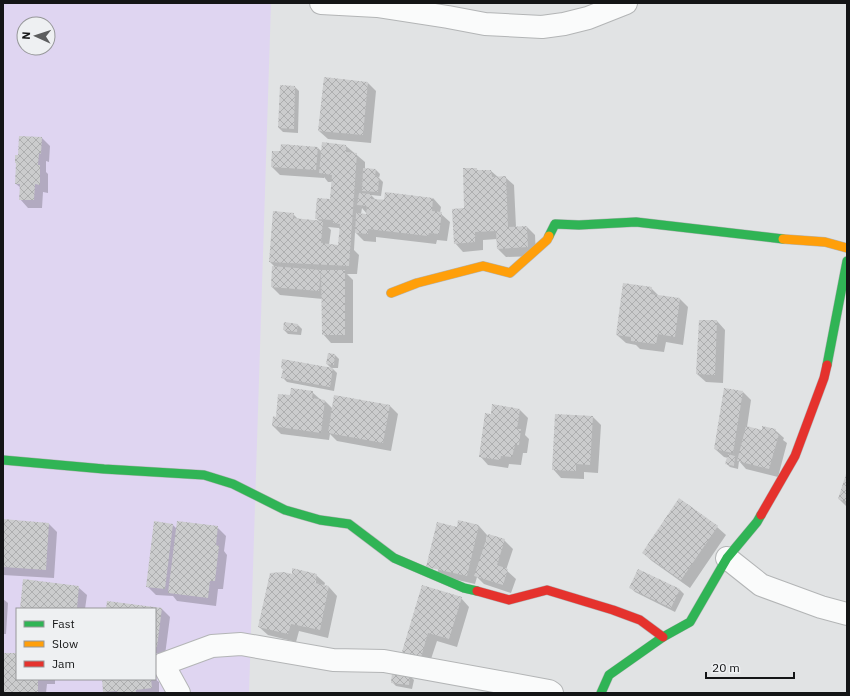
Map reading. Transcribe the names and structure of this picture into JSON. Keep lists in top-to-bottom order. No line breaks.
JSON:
{"legend":["Fast","Slow","Jam"],"scale_bar":"20 m","north":"left"}
